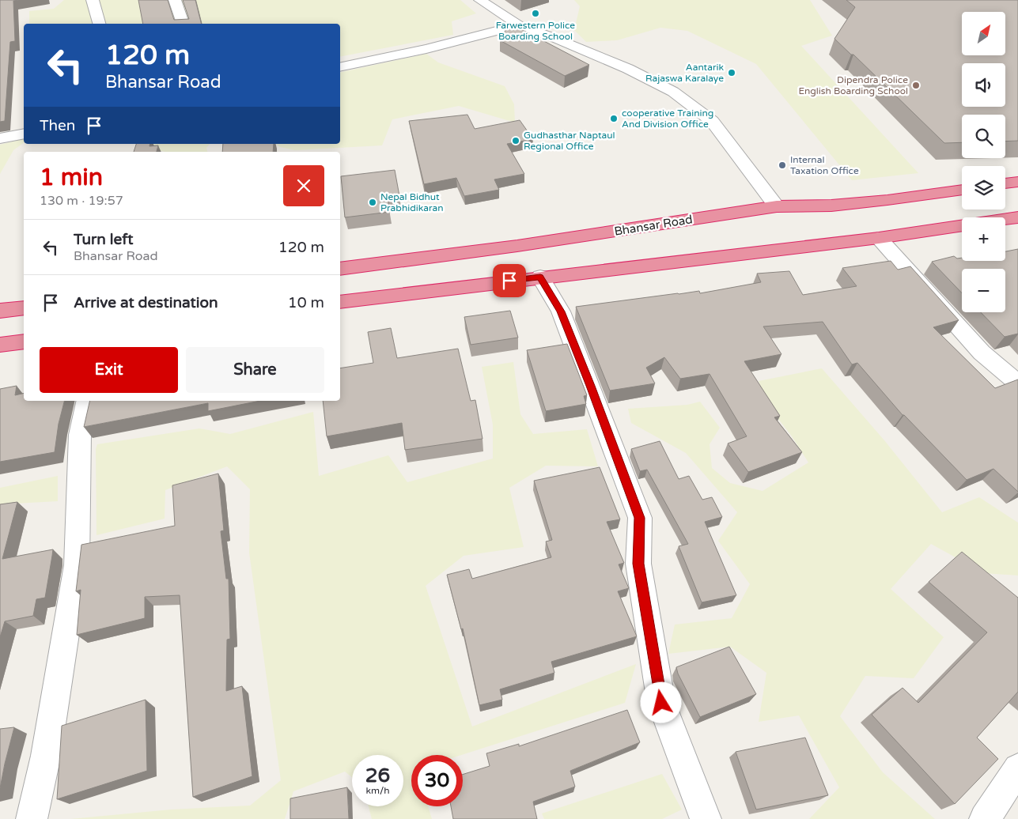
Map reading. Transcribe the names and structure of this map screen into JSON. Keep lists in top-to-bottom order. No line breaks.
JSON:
{"streets":{"highway":["Bhansar Road"]},"places":["Farwestern Police Boarding School","Aantarik Rajaswa Karalaye","Dipendra Police English Boarding School","cooperative Training And Division Office","Gudhasthar Naptaul Regional Office","Internal Taxation Office","Nepal Bidhut Prabhidikaran"],"north":"top right","page":{"map_buttons":["+","−"],"turn":["120 m","Bhansar Road"],"then":"Then","heading":["1 min","130 m · 19:57"],"list":[{"name":"Turn left","note":"Bhansar Road","value":"120 m"},{"name":"Arrive at destination","value":"10 m"}],"buttons":["Exit","Share"],"speed":"26 km/h","limit":"30"}}
